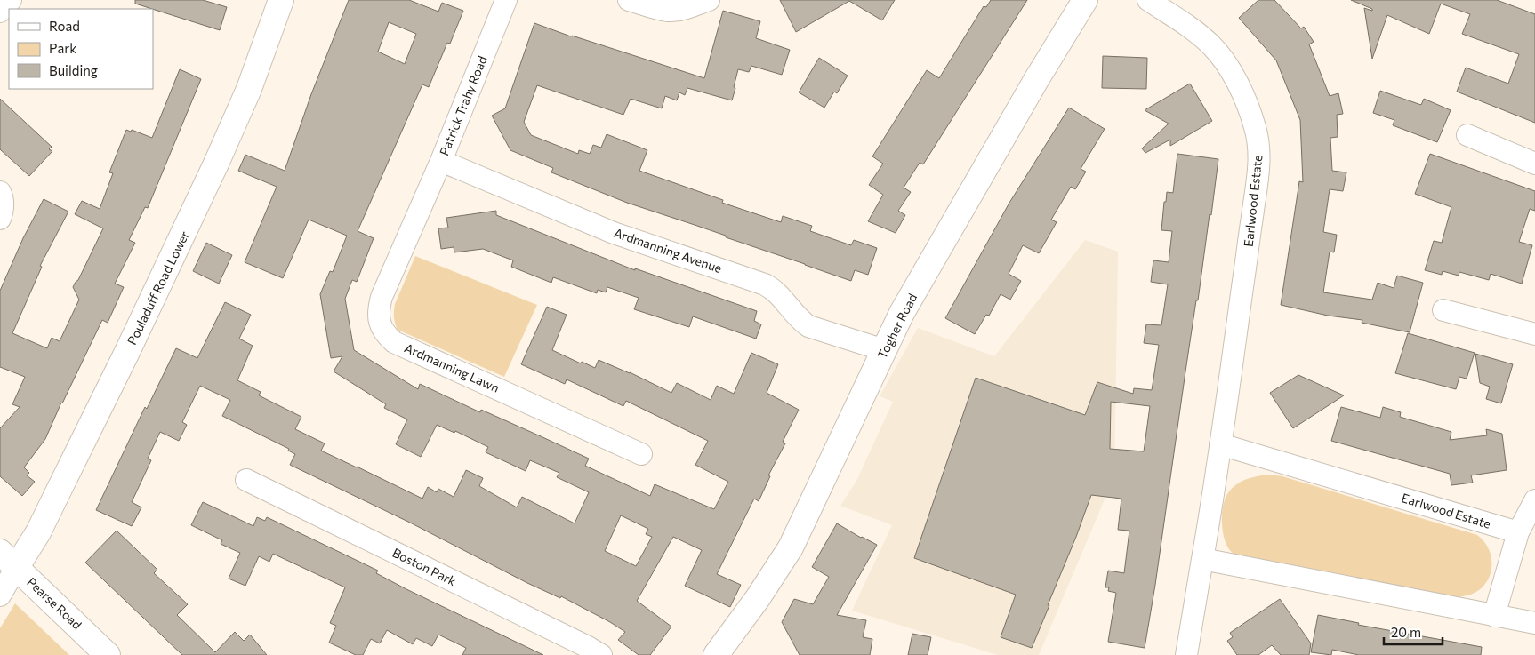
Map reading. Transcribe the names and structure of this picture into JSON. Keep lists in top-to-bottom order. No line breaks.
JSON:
{"streets":{"street":["Patrick Trahy Road","Earlwood Estate","Ardmanning Avenue","Pouladuff Road Lower","Togher Road","Ardmanning Lawn","Boston Park","Pearse Road"]},"crossings":[["Patrick Trahy Road","Ardmanning Avenue"],["Patrick Trahy Road","Ardmanning Lawn"],["Ardmanning Avenue","Togher Road"],["Pouladuff Road Lower","Pearse Road"]],"legend":["Road","Park","Building"],"scale_bar":"20 m"}
